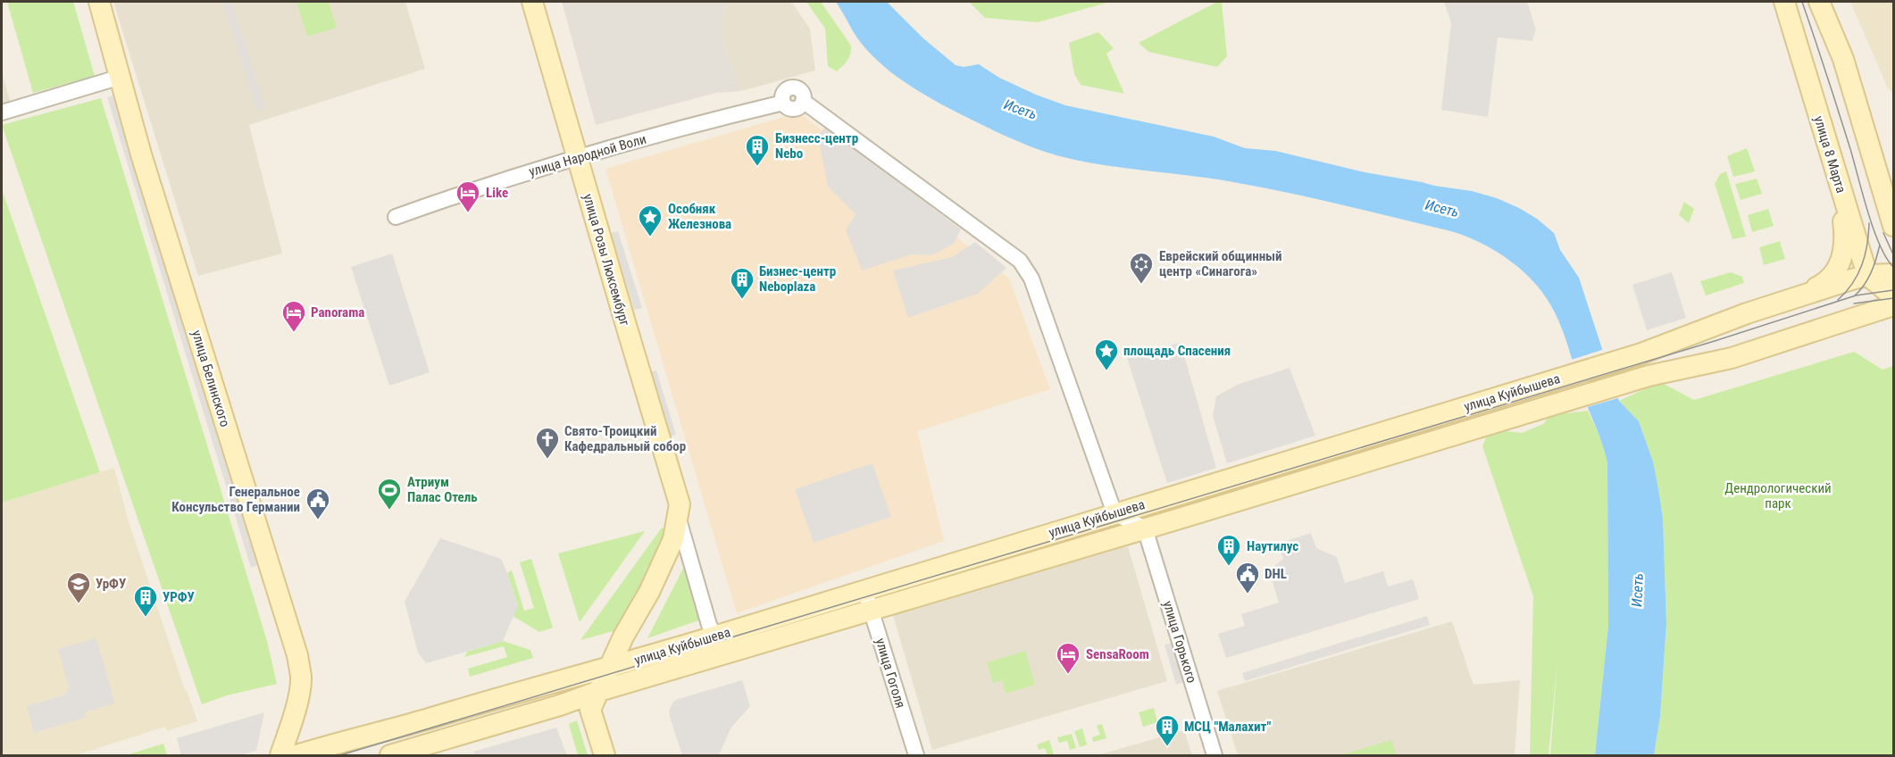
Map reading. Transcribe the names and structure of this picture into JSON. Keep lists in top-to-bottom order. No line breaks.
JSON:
{"streets":{"main road":["улица 8 Марта","улица Розы Люксембург","улица Белинского","улица Куйбышева"],"street":["улица Народной Воли","улица Горького","улица Гоголя"]},"crossings":[["улица 8 Марта","улица Куйбышева"],["улица Народной Воли","улица Розы Люксембург"],["улица Народной Воли","улица Куйбышева"],["улица Розы Люксембург","улица Куйбышева"],["улица Куйбышева","улица Горького"],["улица Куйбышева","улица Гоголя"]],"water":["Исеть"],"parks":["Дендрологический парк"],"places":{"building":["Бизнесс-центр Nebo","Бизнес-центр Neboplaza","Наутилус","УРФУ","МСЦ \"Малахит\""],"hotel":["Like","Panorama","SensaRoom"],"place":["Особняк Железнова","площадь Спасения"],"synagogue":["Еврейский общинный центр «Синагога»"],"church":["Свято-Троицкий Кафедральный собор"],"sports":["Атриум Палас Отель"],"public building":["Генеральное Консульство Германии","DHL"],"school or university":["УрФУ"]}}
